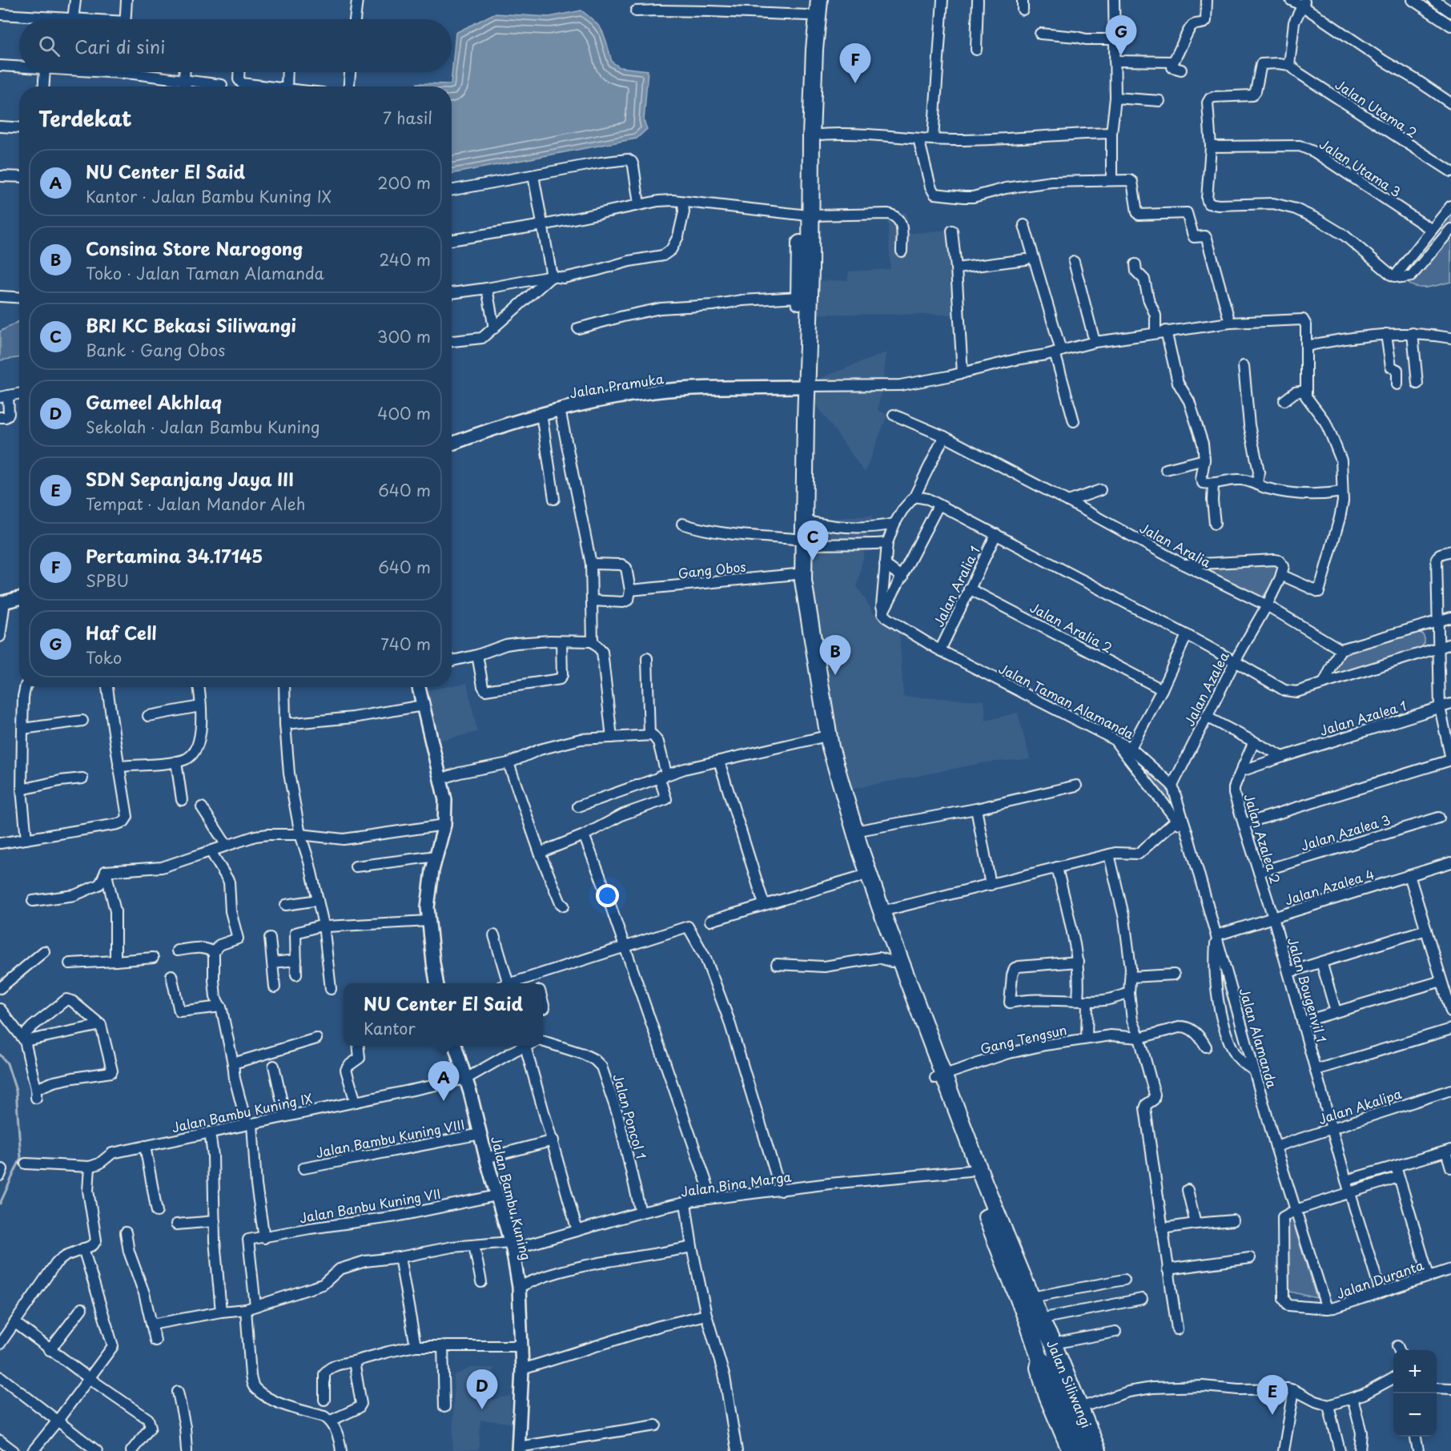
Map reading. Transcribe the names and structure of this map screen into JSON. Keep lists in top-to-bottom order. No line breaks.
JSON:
{"streets":{"main road":["Jalan Siliwangi"],"street":["Jalan Utama 2","Jalan Utama 3","Jalan Pramuka","Jalan Aralia","Gang Obos","Jalan Aralia 1","Jalan Aralia 2","Jalan Azalea","Jalan Taman Alamanda","Jalan Azalea 1","Jalan Azalea 3","Jalan Azalea 2","Jalan Azalea 4","Jalan Bougenvil 1","Jalan Alamanda","Gang Tengsun","Jalan Akalipa","Jalan Bambu Kuning IX","Jalan Poncol 1","Jalan Bambu Kuning VIII","Jalan Bina Marga","Jalan Bambu Kuning","Jalan Banbu Kuning VII","Jalan Duranta"]},"crossings":[["Jalan Aralia","Jalan Azalea"],["Jalan Aralia 1","Jalan Aralia 2"],["Jalan Aralia 1","Jalan Taman Alamanda"],["Jalan Azalea","Jalan Taman Alamanda"],["Jalan Azalea 1","Jalan Azalea 2"],["Jalan Azalea 3","Jalan Azalea 2"],["Jalan Azalea 2","Jalan Azalea 4"],["Jalan Azalea 2","Jalan Bougenvil 1"],["Jalan Azalea 4","Jalan Bougenvil 1"],["Jalan Azalea 4","Jalan Alamanda"],["Jalan Bougenvil 1","Jalan Akalipa"],["Jalan Bougenvil 1","Jalan Duranta"],["Jalan Alamanda","Jalan Akalipa"],["Jalan Bambu Kuning IX","Jalan Bambu Kuning"],["Jalan Poncol 1","Jalan Bina Marga"],["Jalan Bambu Kuning VIII","Jalan Bambu Kuning"],["Jalan Bina Marga","Jalan Bambu Kuning"],["Jalan Bina Marga","Jalan Banbu Kuning VII"],["Jalan Bambu Kuning","Jalan Banbu Kuning VII"]],"page":{"pins":["G","F","C","B","A","D","E"],"search":"Cari di sini","heading":["Terdekat","7 hasil"],"list":[{"mark":"A","name":"NU Center El Said","note":"Kantor · Jalan Bambu Kuning IX","value":"200 m"},{"mark":"B","name":"Consina Store Narogong","note":"Toko · Jalan Taman Alamanda","value":"240 m"},{"mark":"C","name":"BRI KC Bekasi Siliwangi","note":"Bank · Gang Obos","value":"300 m"},{"mark":"D","name":"Gameel Akhlaq","note":"Sekolah · Jalan Bambu Kuning","value":"400 m"},{"mark":"E","name":"SDN Sepanjang Jaya III","note":"Tempat · Jalan Mandor Aleh","value":"640 m"},{"mark":"F","name":"Pertamina 34.17145","note":"SPBU","value":"640 m"},{"mark":"G","name":"Haf Cell","note":"Toko","value":"740 m"}],"popup":["NU Center El Said","Kantor"],"map_buttons":["+","−"]}}
